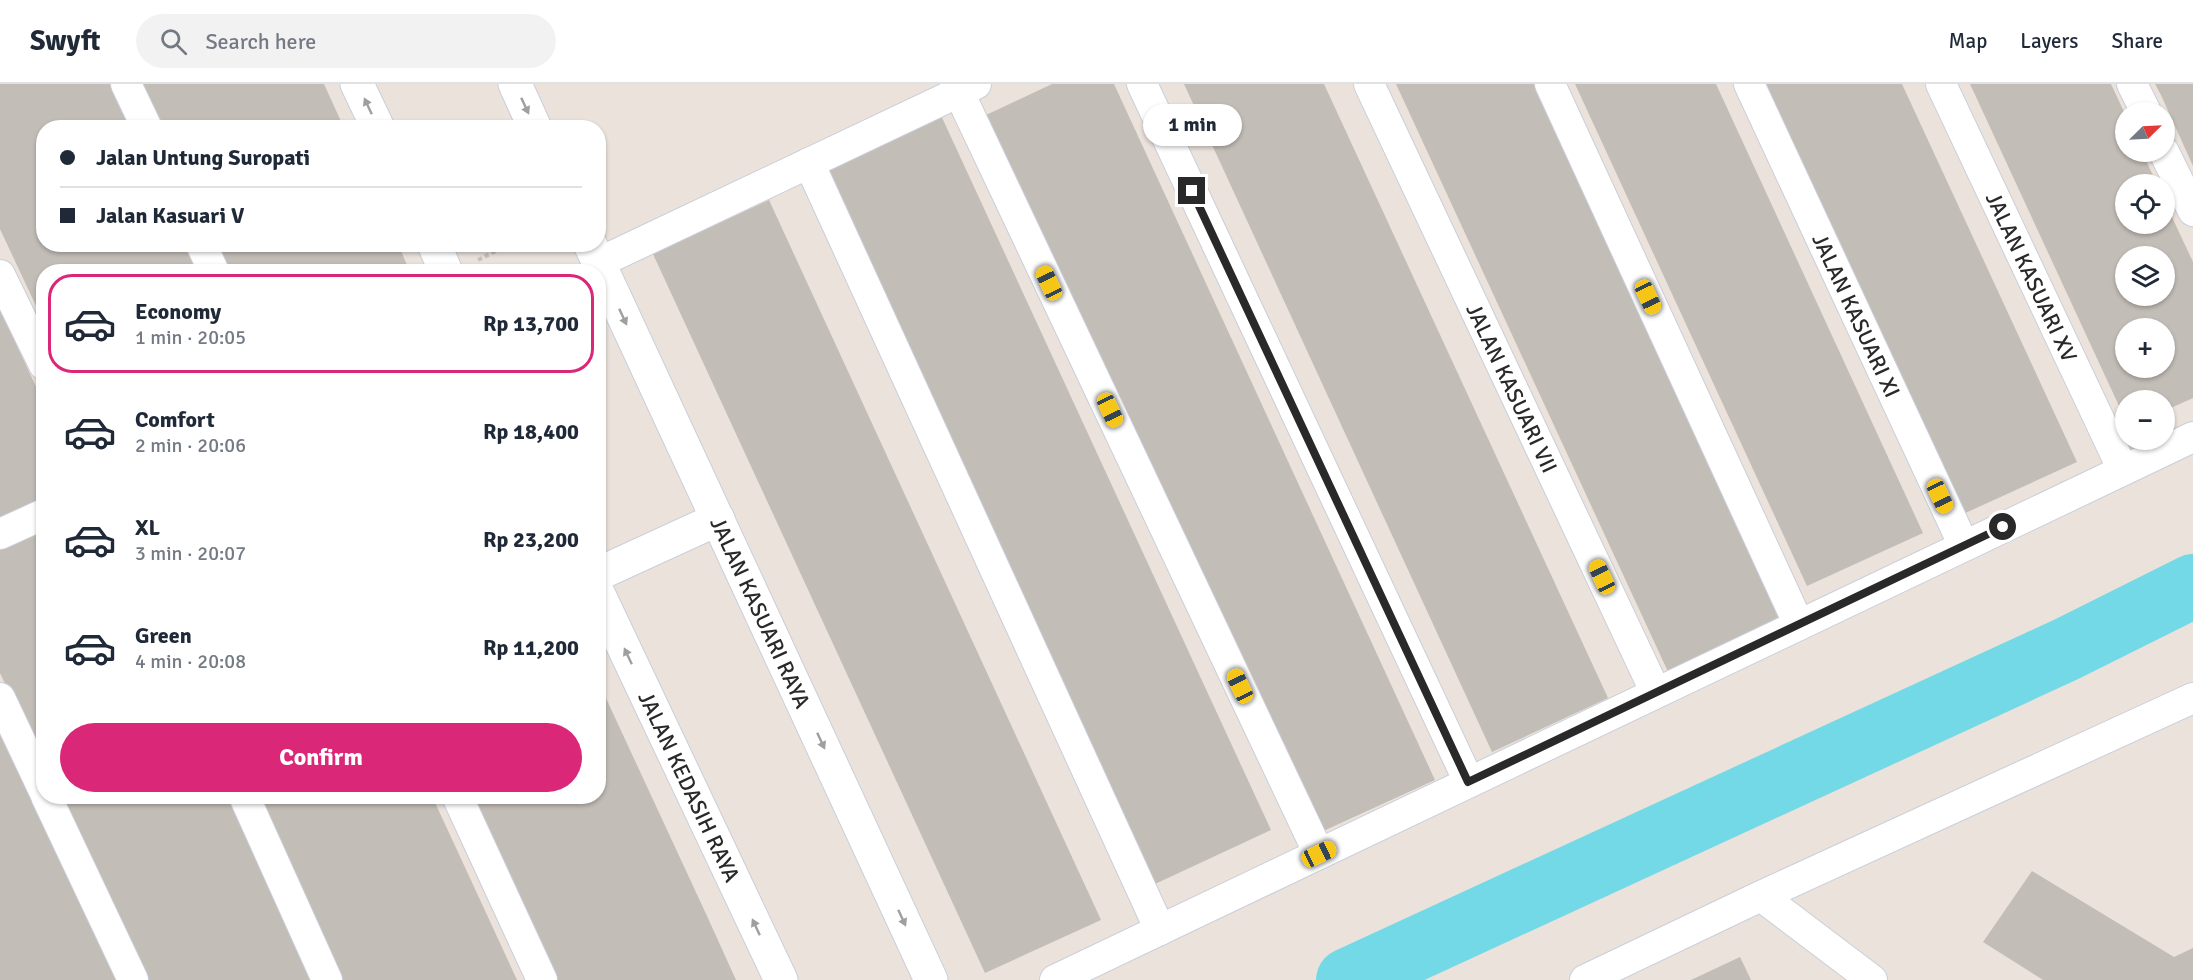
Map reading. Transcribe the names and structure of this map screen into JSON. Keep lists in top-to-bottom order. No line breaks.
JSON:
{"streets":{"main road":["JALAN KASUARI RAYA","JALAN KEDASIH RAYA"],"street":["JALAN KASUARI XV","JALAN KASUARI XI","JALAN KASUARI VII"]},"one_way":["JALAN KASUARI RAYA","JALAN KEDASIH RAYA"],"north":"top right","page":{"header":"Swyft","search":"Search here","nav":["Map","Layers","Share"],"map_buttons":["+","−"],"bubble":"1 min","banner":["Jalan Untung Suropati","Jalan Kasuari V"],"list":[{"name":"Economy","note":"1 min · 20:05","value":"Rp 13,700"},{"name":"Comfort","note":"2 min · 20:06","value":"Rp 18,400"},{"name":"XL","note":"3 min · 20:07","value":"Rp 23,200"},{"name":"Green","note":"4 min · 20:08","value":"Rp 11,200"}],"buttons":"Confirm"}}
